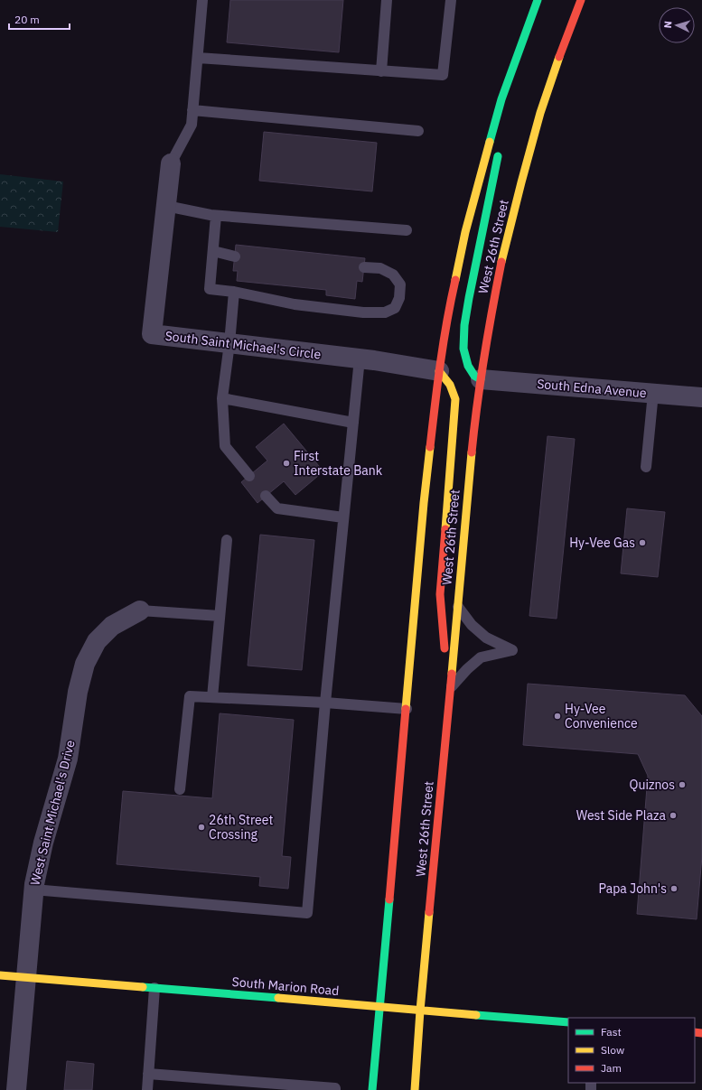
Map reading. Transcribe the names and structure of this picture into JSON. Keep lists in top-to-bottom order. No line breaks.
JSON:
{"streets":{"main road":["West 26th Street","South Marion Road"],"street":["South Saint Michael's Circle","South Edna Avenue","West Saint Michael's Drive"]},"crossings":[["West 26th Street","South Edna Avenue"],["West 26th Street","South Marion Road"],["West Saint Michael's Drive","South Marion Road"]],"places":["First Interstate Bank","Hy-Vee Gas","Hy-Vee Convenience","Quiznos","West Side Plaza","26th Street Crossing","Papa John's"],"legend":["Fast","Slow","Jam"],"scale_bar":"20 m","north":"left"}
